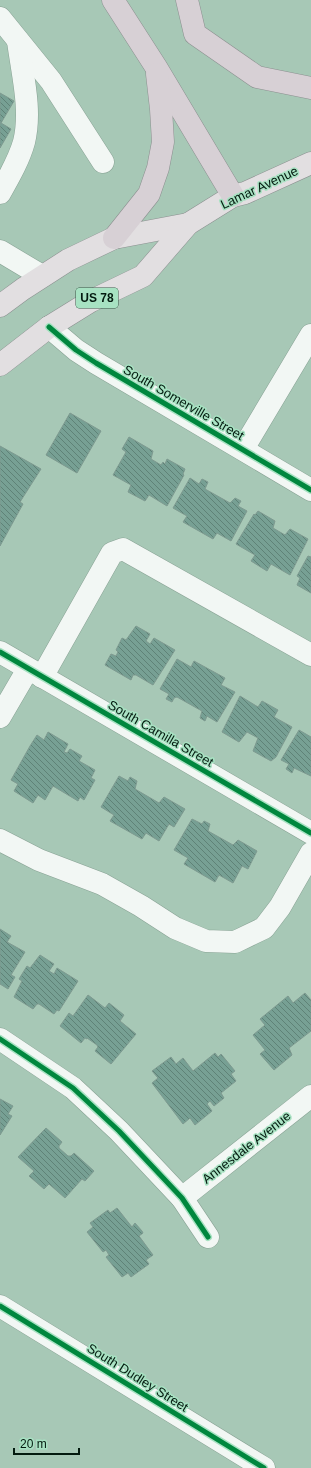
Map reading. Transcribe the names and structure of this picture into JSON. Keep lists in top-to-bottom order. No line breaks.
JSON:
{"streets":{"main road":["Lamar Avenue","US 78"],"street":["South Somerville Street","South Camilla Street","Annesdale Avenue","South Dudley Street"]},"crossings":[["Lamar Avenue","US 78"],["US 78","South Somerville Street"]],"scale_bar":"20 m"}
